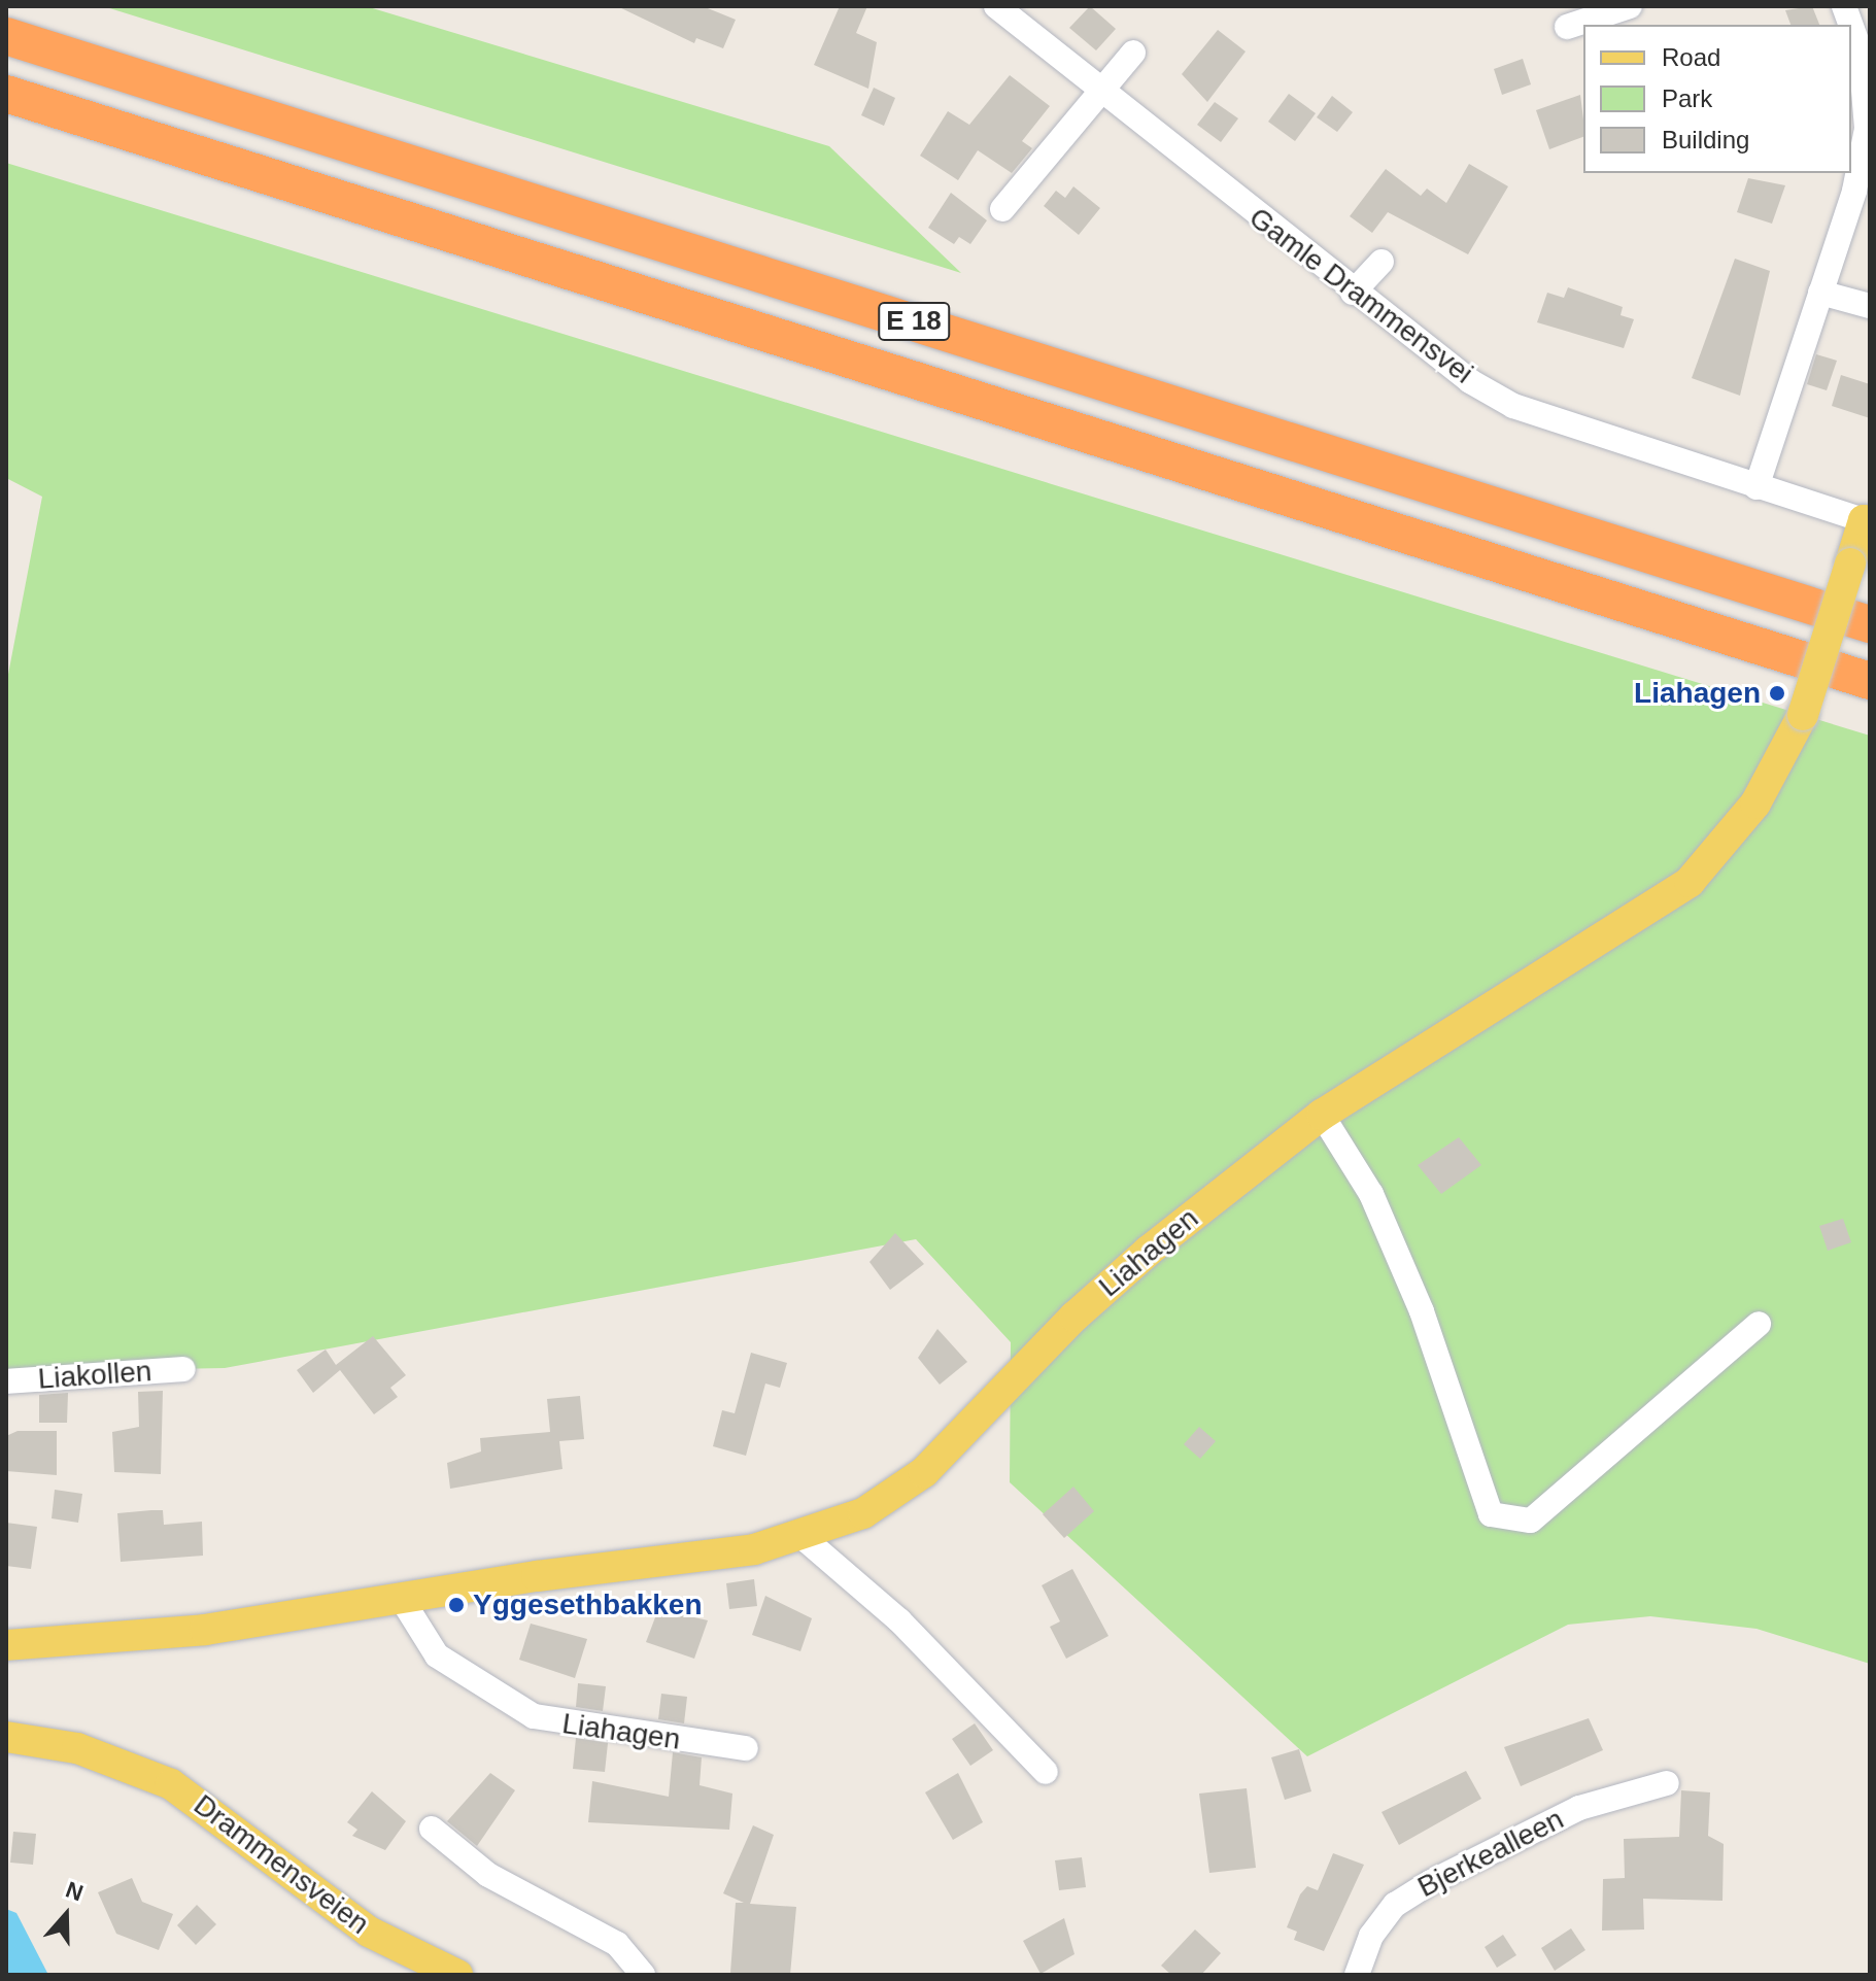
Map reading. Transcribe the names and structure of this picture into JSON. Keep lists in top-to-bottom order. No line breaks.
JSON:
{"streets":{"highway":["E 18"],"main road":["Liahagen","Drammensveien"],"street":["Gamle Drammensvei","Liakollen","Bjerkealleen"]},"crossings":[["Gamle Drammensvei","Liahagen"]],"places":["Liahagen","Yggesethbakken"],"legend":["Road","Park","Building"],"north":"top"}
